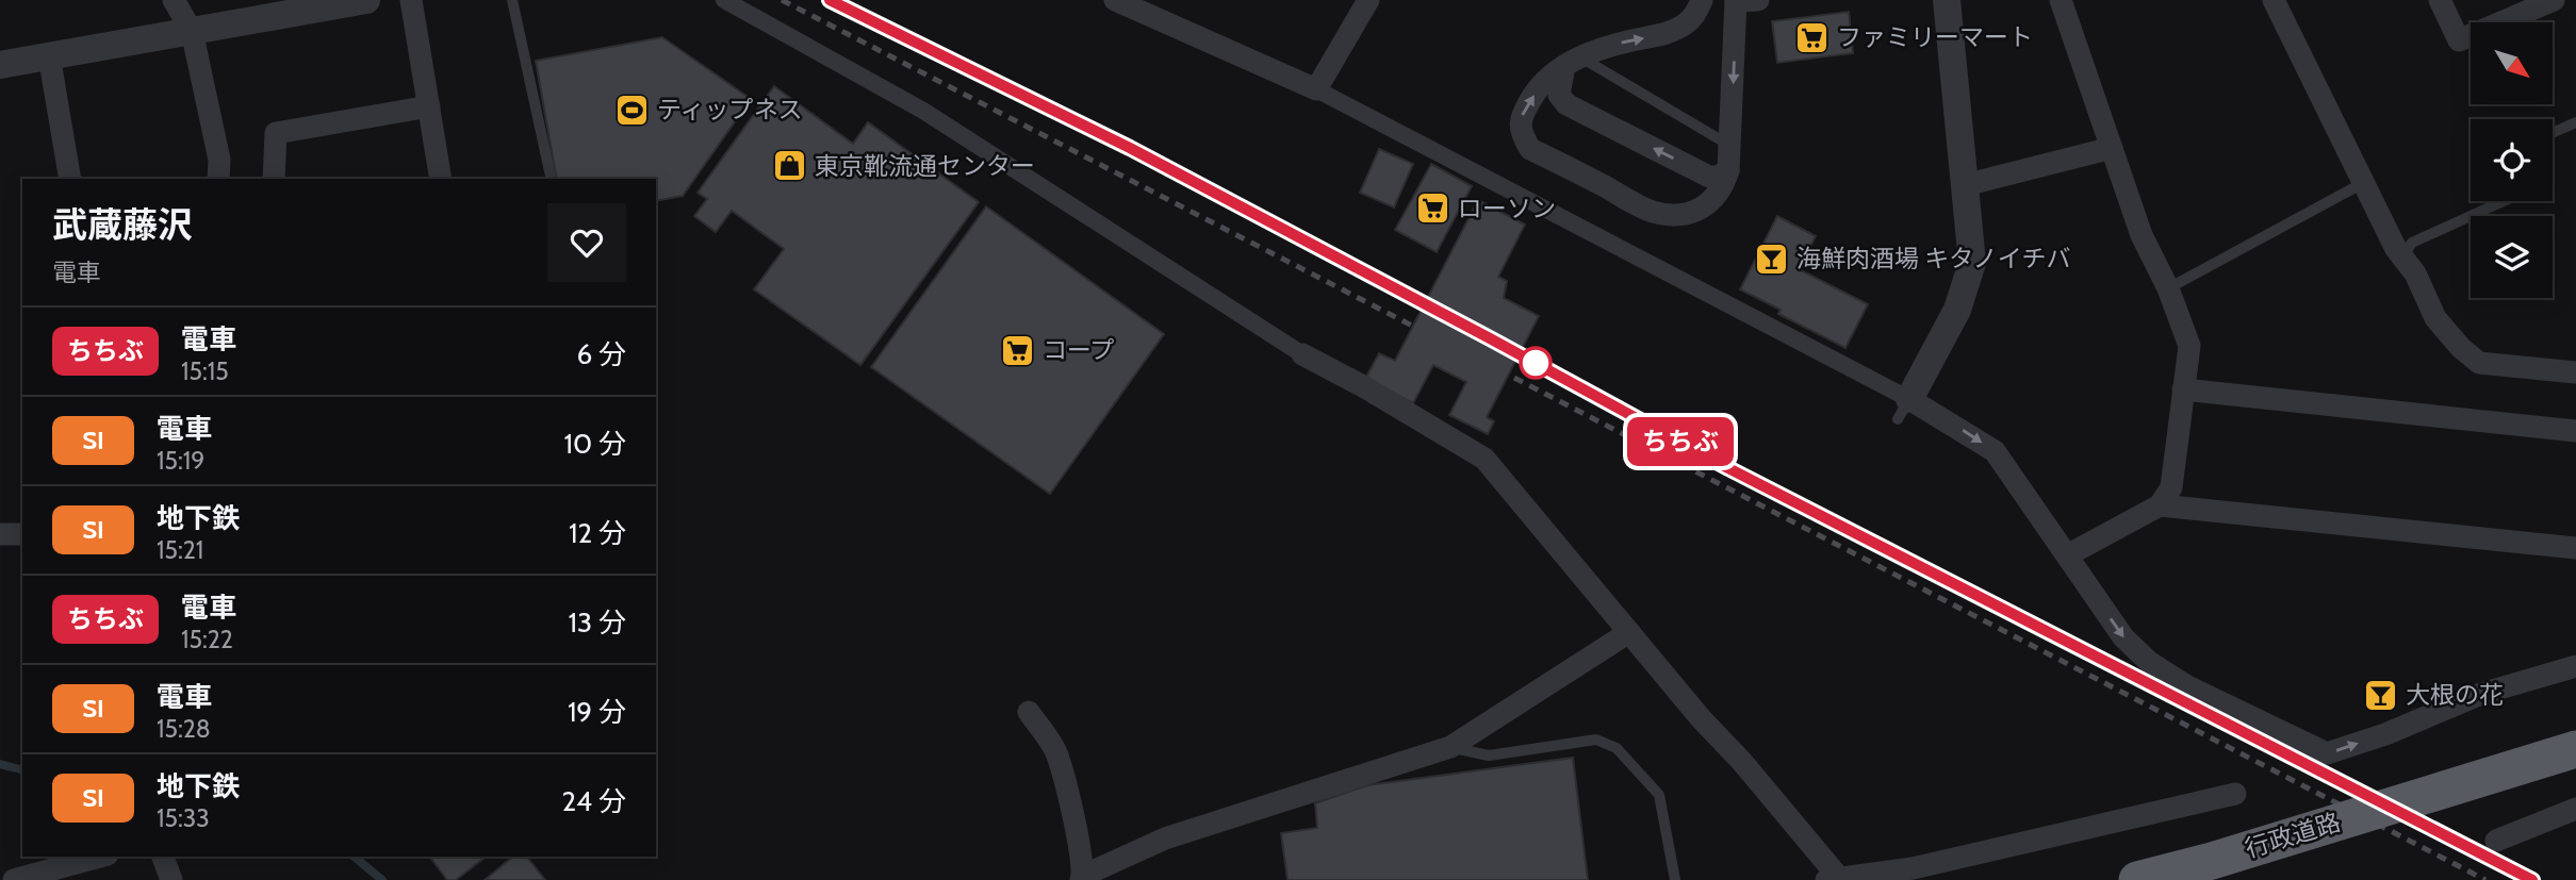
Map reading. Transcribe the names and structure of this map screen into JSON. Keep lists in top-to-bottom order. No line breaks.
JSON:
{"streets":{"highway":["行政道路"]},"places":{"supermarket":["ファミリーマート","ローソン","コープ"],"sports":["ティップネス"],"shop":["東京靴流通センター"],"bar":["海鮮肉酒場 キタノイチバ","大根の花"]},"north":"bottom right","page":{"on_map":"ちちぶ","heading":["武蔵藤沢","電車"],"list":[{"mark":"ちちぶ","name":"電車","note":"15:15","value":"6 分"},{"mark":"SI","name":"電車","note":"15:19","value":"10 分"},{"mark":"SI","name":"地下鉄","note":"15:21","value":"12 分"},{"mark":"ちちぶ","name":"電車","note":"15:22","value":"13 分"},{"mark":"SI","name":"電車","note":"15:28","value":"19 分"},{"mark":"SI","name":"地下鉄","note":"15:33","value":"24 分"}]}}
